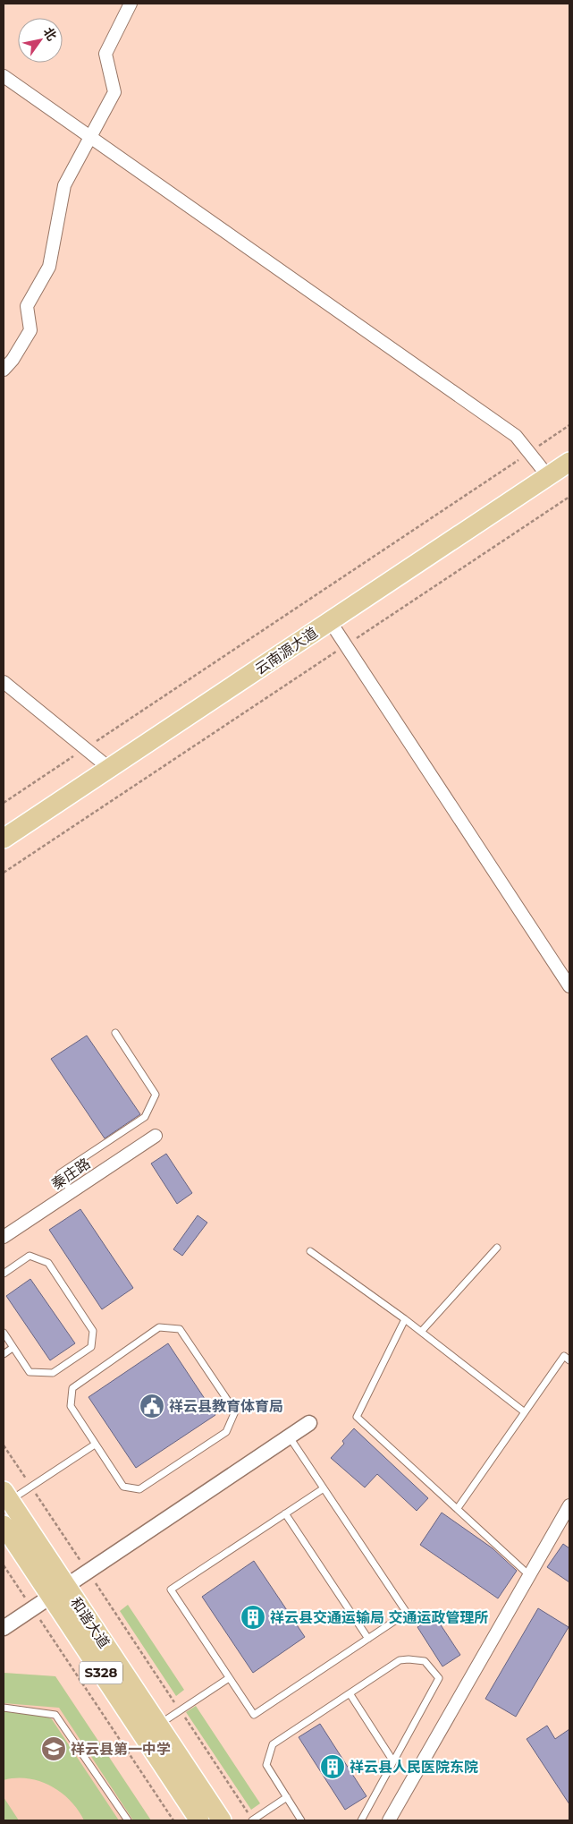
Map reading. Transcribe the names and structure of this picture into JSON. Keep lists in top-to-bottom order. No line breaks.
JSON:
{"streets":{"main road":["云南源大道","和谐大道","S328"],"street":["秦庄路"]},"places":{"public building":["祥云县教育体育局"],"building":["祥云县交通运输局 交通运政管理所","祥云县人民医院东院"],"school or university":["祥云县第一中学"]},"north":"top right"}
